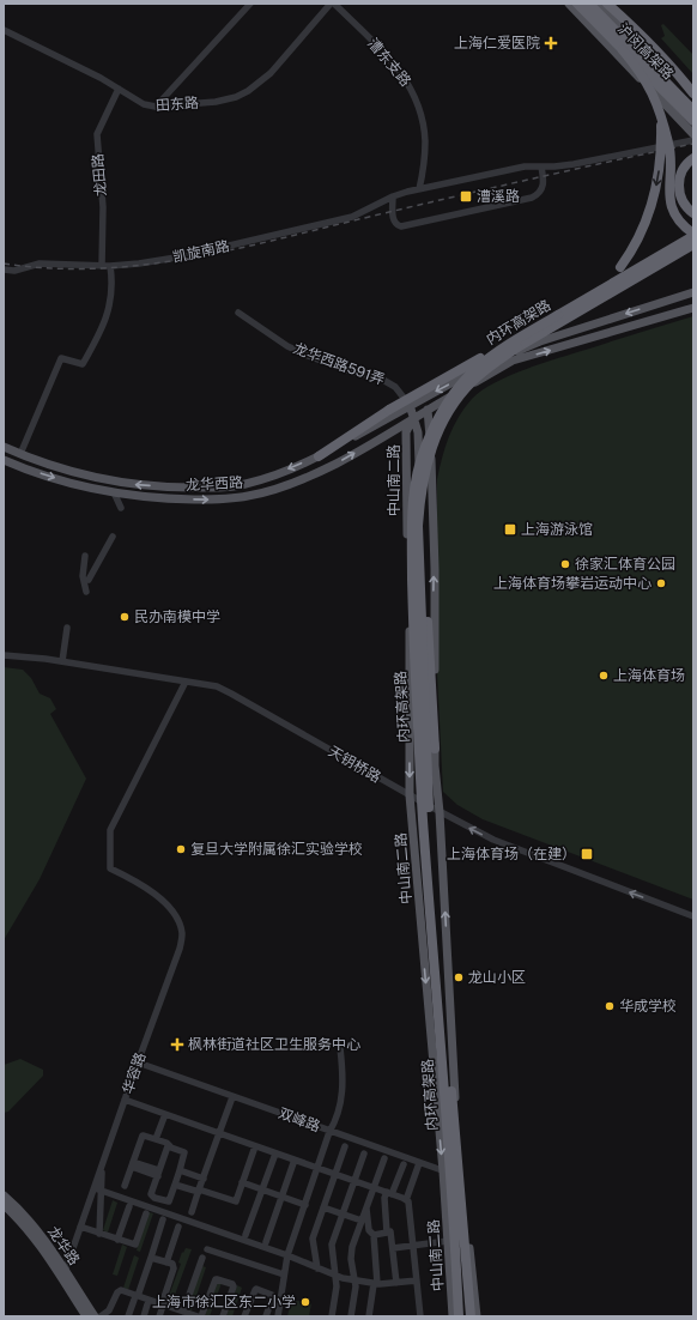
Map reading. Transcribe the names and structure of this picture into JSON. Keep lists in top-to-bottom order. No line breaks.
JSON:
{"streets":{"highway":["沪闵高架路","内环高架路"],"main road":["中山南二路","龙华西路","龙华路"],"street":["漕东支路","田东路","龙田路","凯旋南路","龙华西路591弄","天钥桥路","华容路","双峰路"]},"crossings":[["漕东支路","田东路"],["漕东支路","凯旋南路"],["田东路","龙田路"],["龙田路","凯旋南路"],["龙华西路591弄","中山南二路"],["龙华西路591弄","龙华西路"],["中山南二路","龙华西路"],["中山南二路","天钥桥路"],["中山南二路","双峰路"],["天钥桥路","华容路"],["华容路","双峰路"],["华容路","龙华路"]],"one_way":["天钥桥路"],"places":{"health":["上海仁爱医院","枫林街道社区卫生服务中心"],"transit":["漕溪路","上海游泳馆","上海体育场（在建）"],"other":["徐家汇体育公园","上海体育场攀岩运动中心","民办南模中学","上海体育场","复旦大学附属徐汇实验学校","龙山小区","华成学校","上海市徐汇区东二小学"]}}
